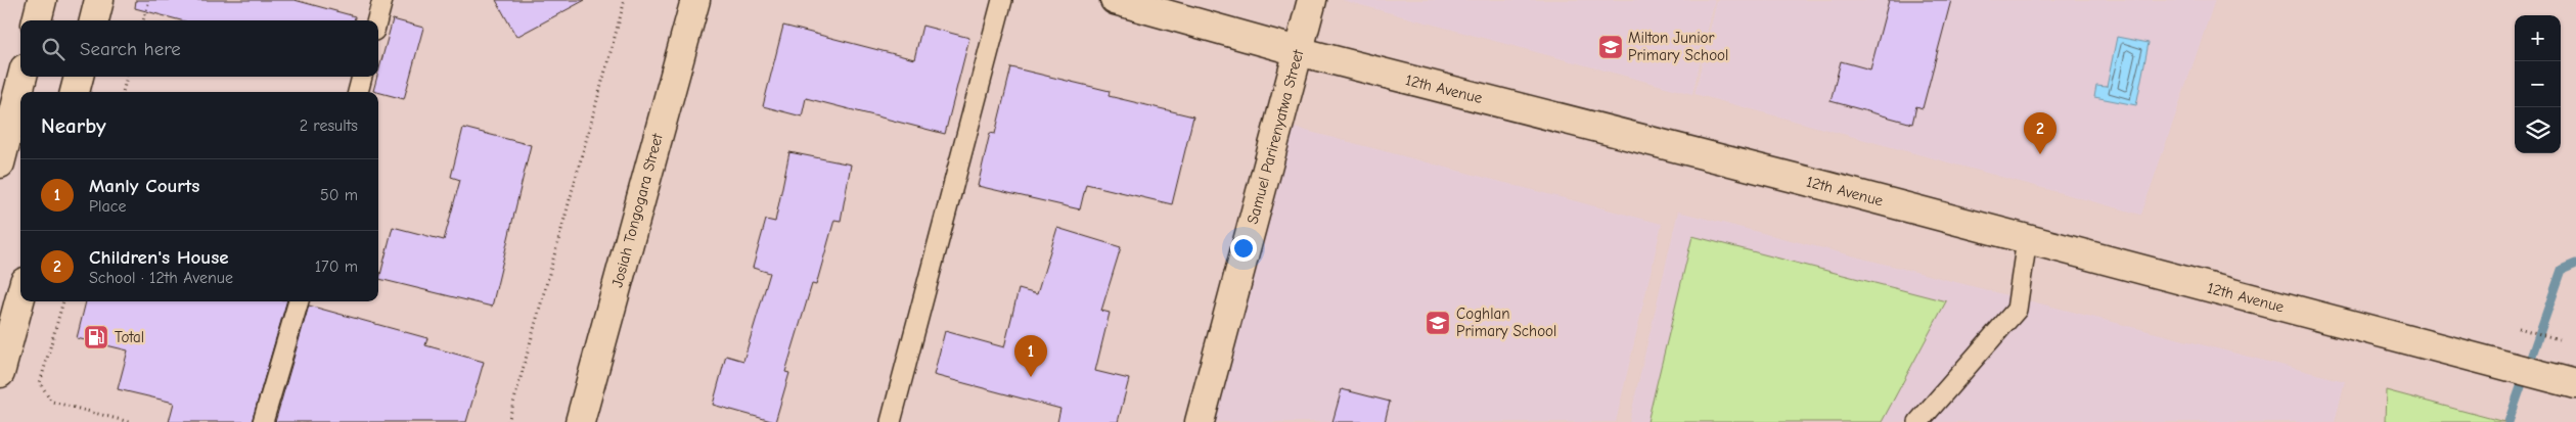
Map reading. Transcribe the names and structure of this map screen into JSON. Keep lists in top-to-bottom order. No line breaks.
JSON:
{"streets":{"main road":["12th Avenue","Samuel Parirenyatwa Street","Josiah Tongogara Street"]},"crossings":[["12th Avenue","Samuel Parirenyatwa Street"]],"places":{"school or university":["Milton Junior Primary School","Coghlan Primary School"],"fuel station":["Total"]},"page":{"map_buttons":["+","−"],"search":"Search here","heading":["Nearby","2 results"],"pins":["2","1"],"list":[{"mark":"1","name":"Manly Courts","note":"Place","value":"50 m"},{"mark":"2","name":"Children's House","note":"School · 12th Avenue","value":"170 m"}]}}
